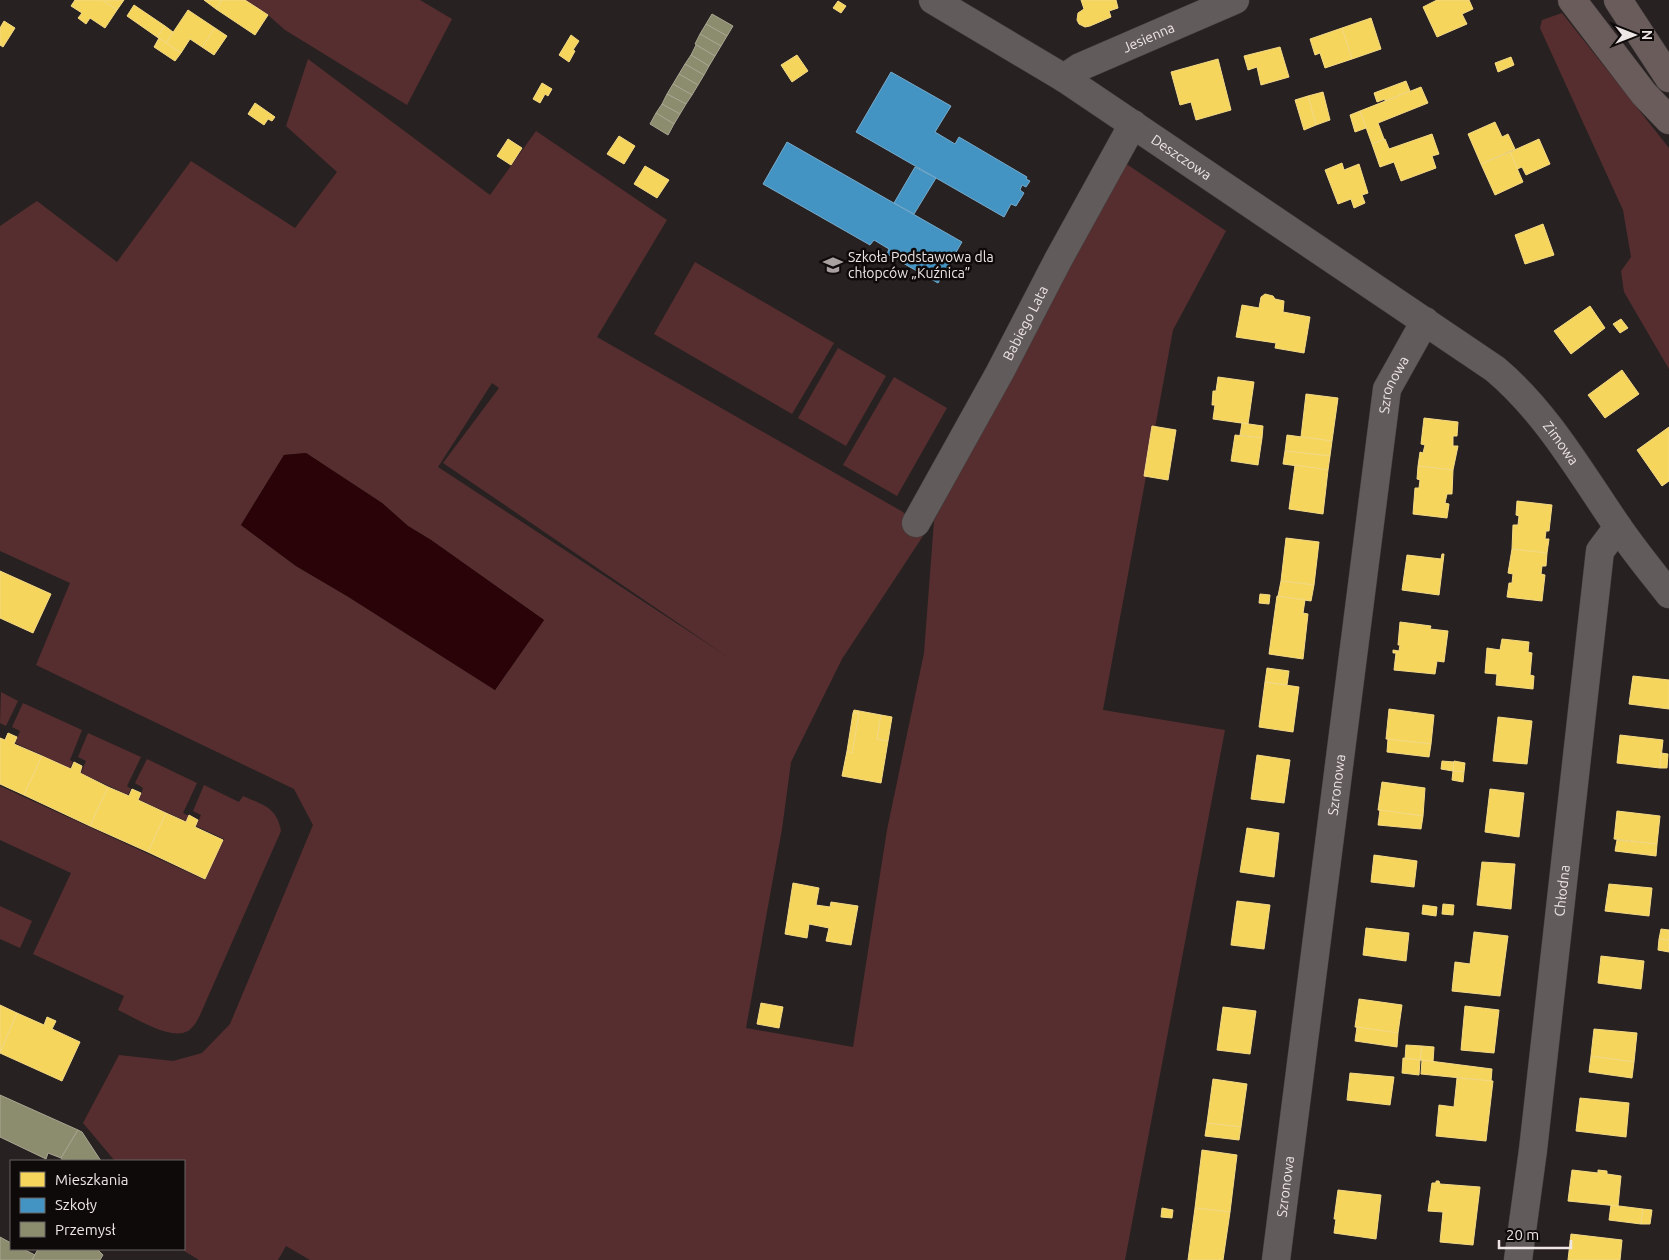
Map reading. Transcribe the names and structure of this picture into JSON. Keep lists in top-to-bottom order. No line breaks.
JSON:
{"streets":{"street":["Jesienna","Deszczowa","Babiego Lata","Szronowa","Zimowa","Chłodna"]},"crossings":[["Jesienna","Deszczowa"],["Deszczowa","Babiego Lata"],["Deszczowa","Szronowa"],["Deszczowa","Zimowa"],["Szronowa","Zimowa"],["Zimowa","Chłodna"]],"places":{"school or university":["Szkoła Podstawowa dla chłopców „Kuźnica”"]},"legend":["Mieszkania","Szkoły","Przemysł"],"scale_bar":"20 m","north":"right"}
